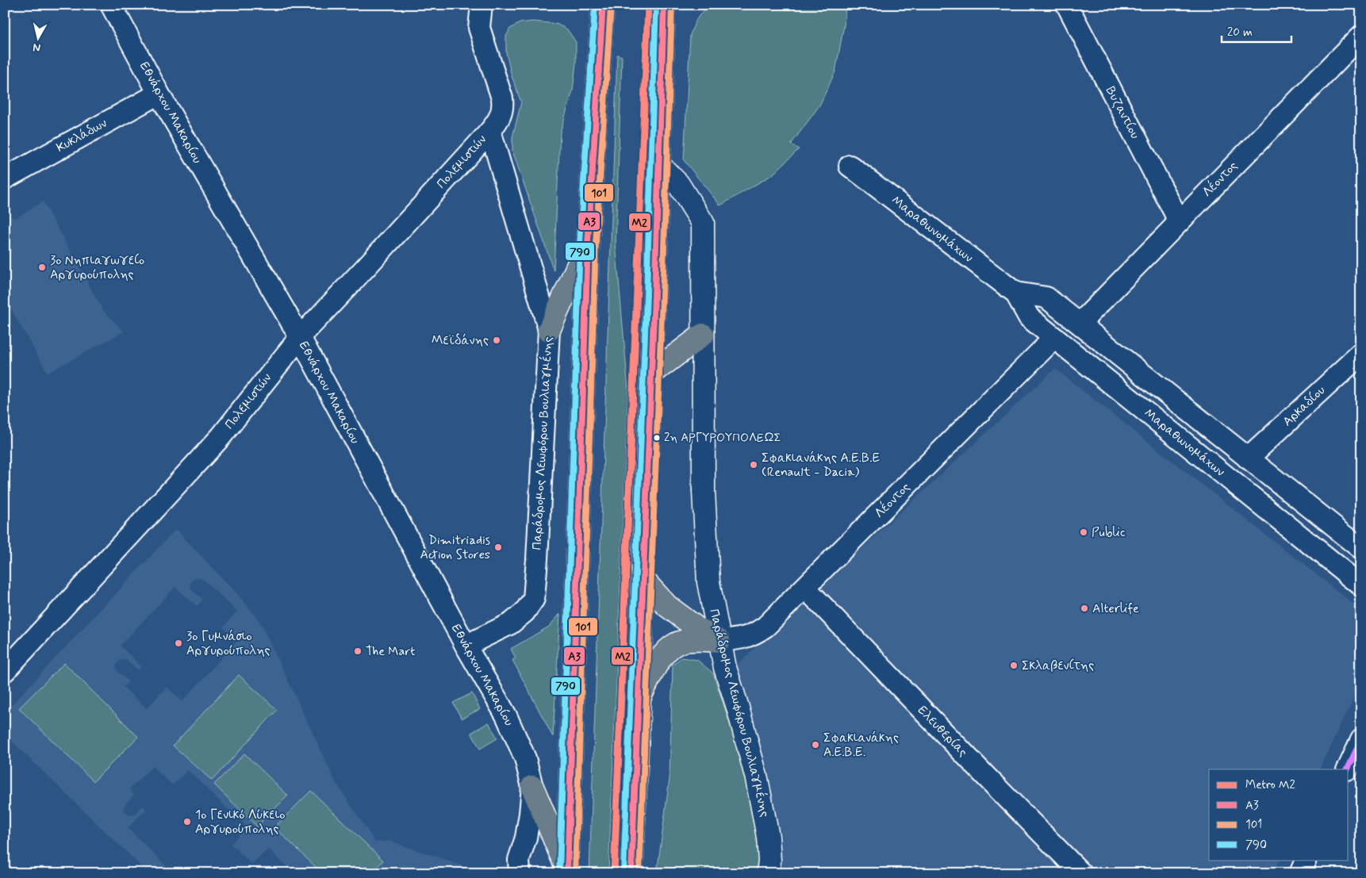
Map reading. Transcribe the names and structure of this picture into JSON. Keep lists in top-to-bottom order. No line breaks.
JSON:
{"streets":{"street":["Εθνάρχου Μακαρίου","Βυζαντίου","Κυκλάδων","Πολεμιστών","Λέοντος","Μαραθωνομάχων","Αρκαδίου","Παράδρομος Λεωφόρου Βουλιαγμένης","Ελευθερίας"]},"crossings":[["Εθνάρχου Μακαρίου","Κυκλάδων"],["Εθνάρχου Μακαρίου","Πολεμιστών"],["Εθνάρχου Μακαρίου","Παράδρομος Λεωφόρου Βουλιαγμένης"],["Βυζαντίου","Λέοντος"],["Πολεμιστών","Παράδρομος Λεωφόρου Βουλιαγμένης"],["Λέοντος","Μαραθωνομάχων"],["Λέοντος","Παράδρομος Λεωφόρου Βουλιαγμένης"],["Λέοντος","Ελευθερίας"]],"places":["3ο Νηπιαγωγείο Αργυρούπολης","Μεϊδάνης","2η ΑΡΓΥΡΟΥΠΟΛΕΩΣ","Σφακιανάκης Α.Ε.Β.Ε (Renault - Dacia)","Public","Dimitriadis Action Stores","Alterlife","3ο Γυμνάσιο Αργυρούπολης","The Mart","Σκλαβενίτης","Σφακιανάκης Α.Ε.Β.Ε.","1ο Γενικό Λύκειο Αργυρούπολης"],"lines":["metro line Μ2","transit line Α3","transit line 101","transit line 790"],"legend":["Metro Μ2","Α3","101","790"],"scale_bar":"20 m","north":"bottom"}
